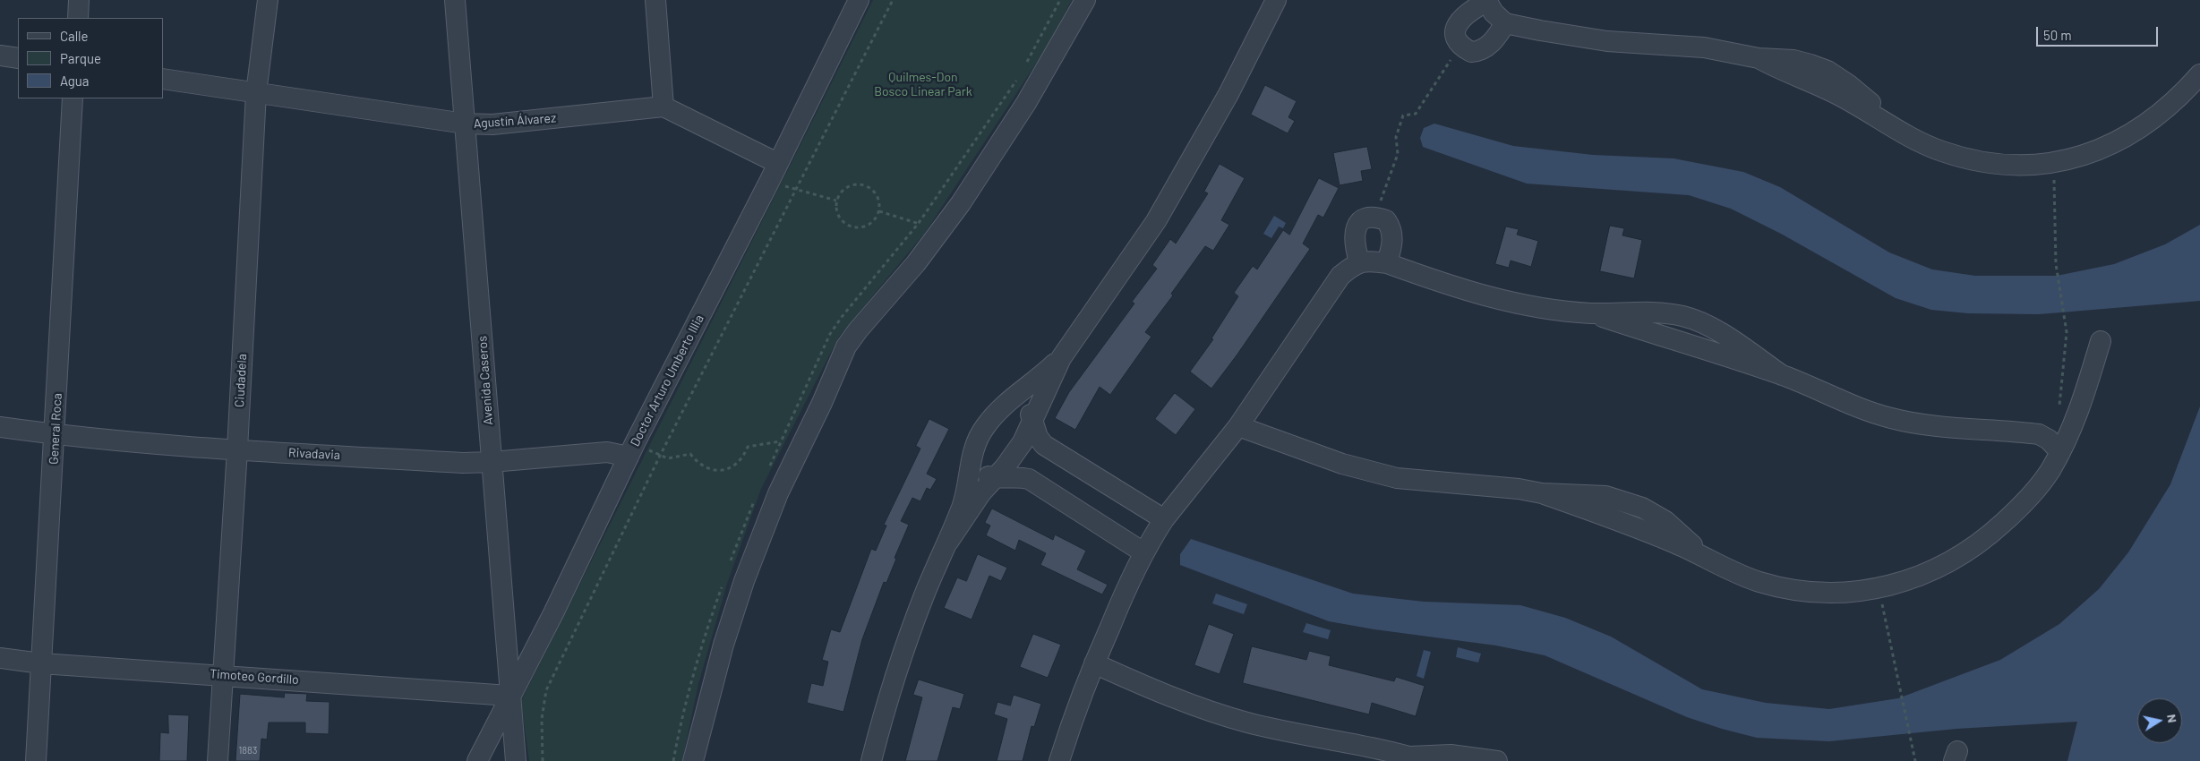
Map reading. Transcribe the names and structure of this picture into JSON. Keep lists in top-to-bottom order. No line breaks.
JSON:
{"streets":{"street":["Agustín Álvarez","Ciudadela","Avenida Caseros","Doctor Arturo Umberto Illia","General Roca","Rivadavia","Timoteo Gordillo"]},"crossings":[["Agustín Álvarez","Ciudadela"],["Agustín Álvarez","Avenida Caseros"],["Ciudadela","Rivadavia"],["Ciudadela","Timoteo Gordillo"],["Avenida Caseros","Doctor Arturo Umberto Illia"],["Avenida Caseros","Rivadavia"],["Avenida Caseros","Timoteo Gordillo"],["Doctor Arturo Umberto Illia","Rivadavia"],["Doctor Arturo Umberto Illia","Timoteo Gordillo"],["General Roca","Rivadavia"],["General Roca","Timoteo Gordillo"]],"parks":["Quilmes-Don Bosco Linear Park"],"house_numbers":["1883"],"legend":["Calle","Parque","Agua"],"scale_bar":"50 m","north":"right"}
